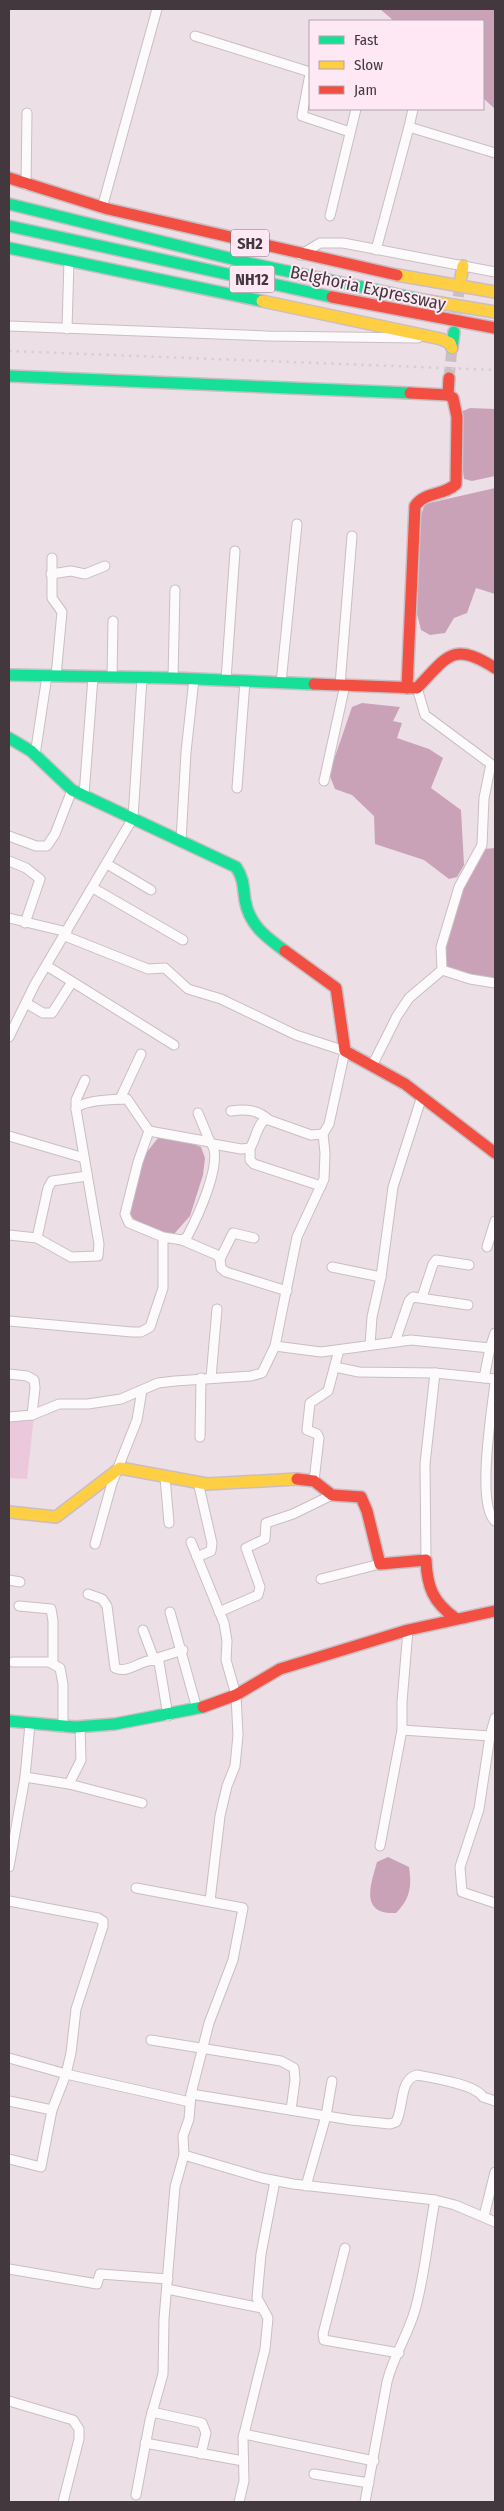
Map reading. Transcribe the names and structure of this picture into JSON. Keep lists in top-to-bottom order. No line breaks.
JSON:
{"streets":{"main road":["SH2","NH12","Belghoria Expressway"]},"legend":["Fast","Slow","Jam"]}
